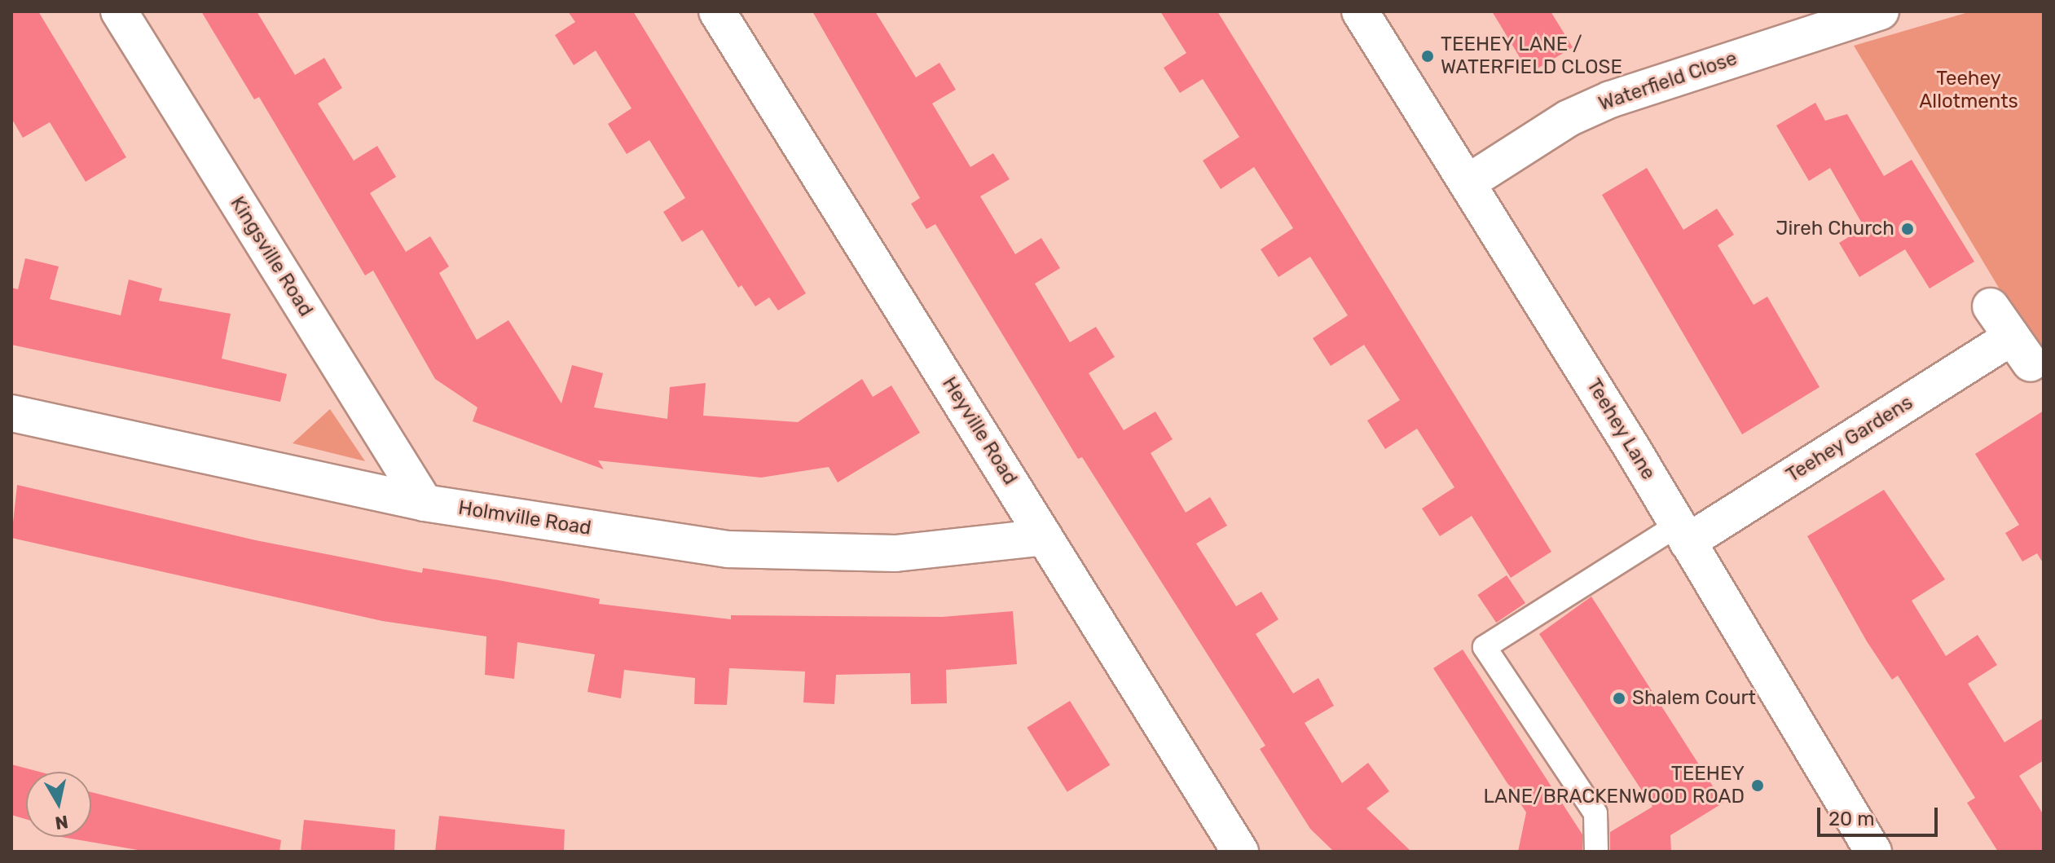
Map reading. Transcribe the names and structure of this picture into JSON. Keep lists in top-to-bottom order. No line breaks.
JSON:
{"streets":{"street":["Waterfield Close","Kingsville Road","Teehey Lane","Heyville Road","Teehey Gardens","Holmville Road"]},"crossings":[["Waterfield Close","Teehey Lane"],["Kingsville Road","Holmville Road"],["Teehey Lane","Teehey Gardens"],["Heyville Road","Holmville Road"]],"parks":["Teehey Allotments"],"places":["TEEHEY LANE / WATERFIELD CLOSE","Jireh Church","Shalem Court","TEEHEY LANE/BRACKENWOOD ROAD"],"scale_bar":"20 m","north":"bottom"}
